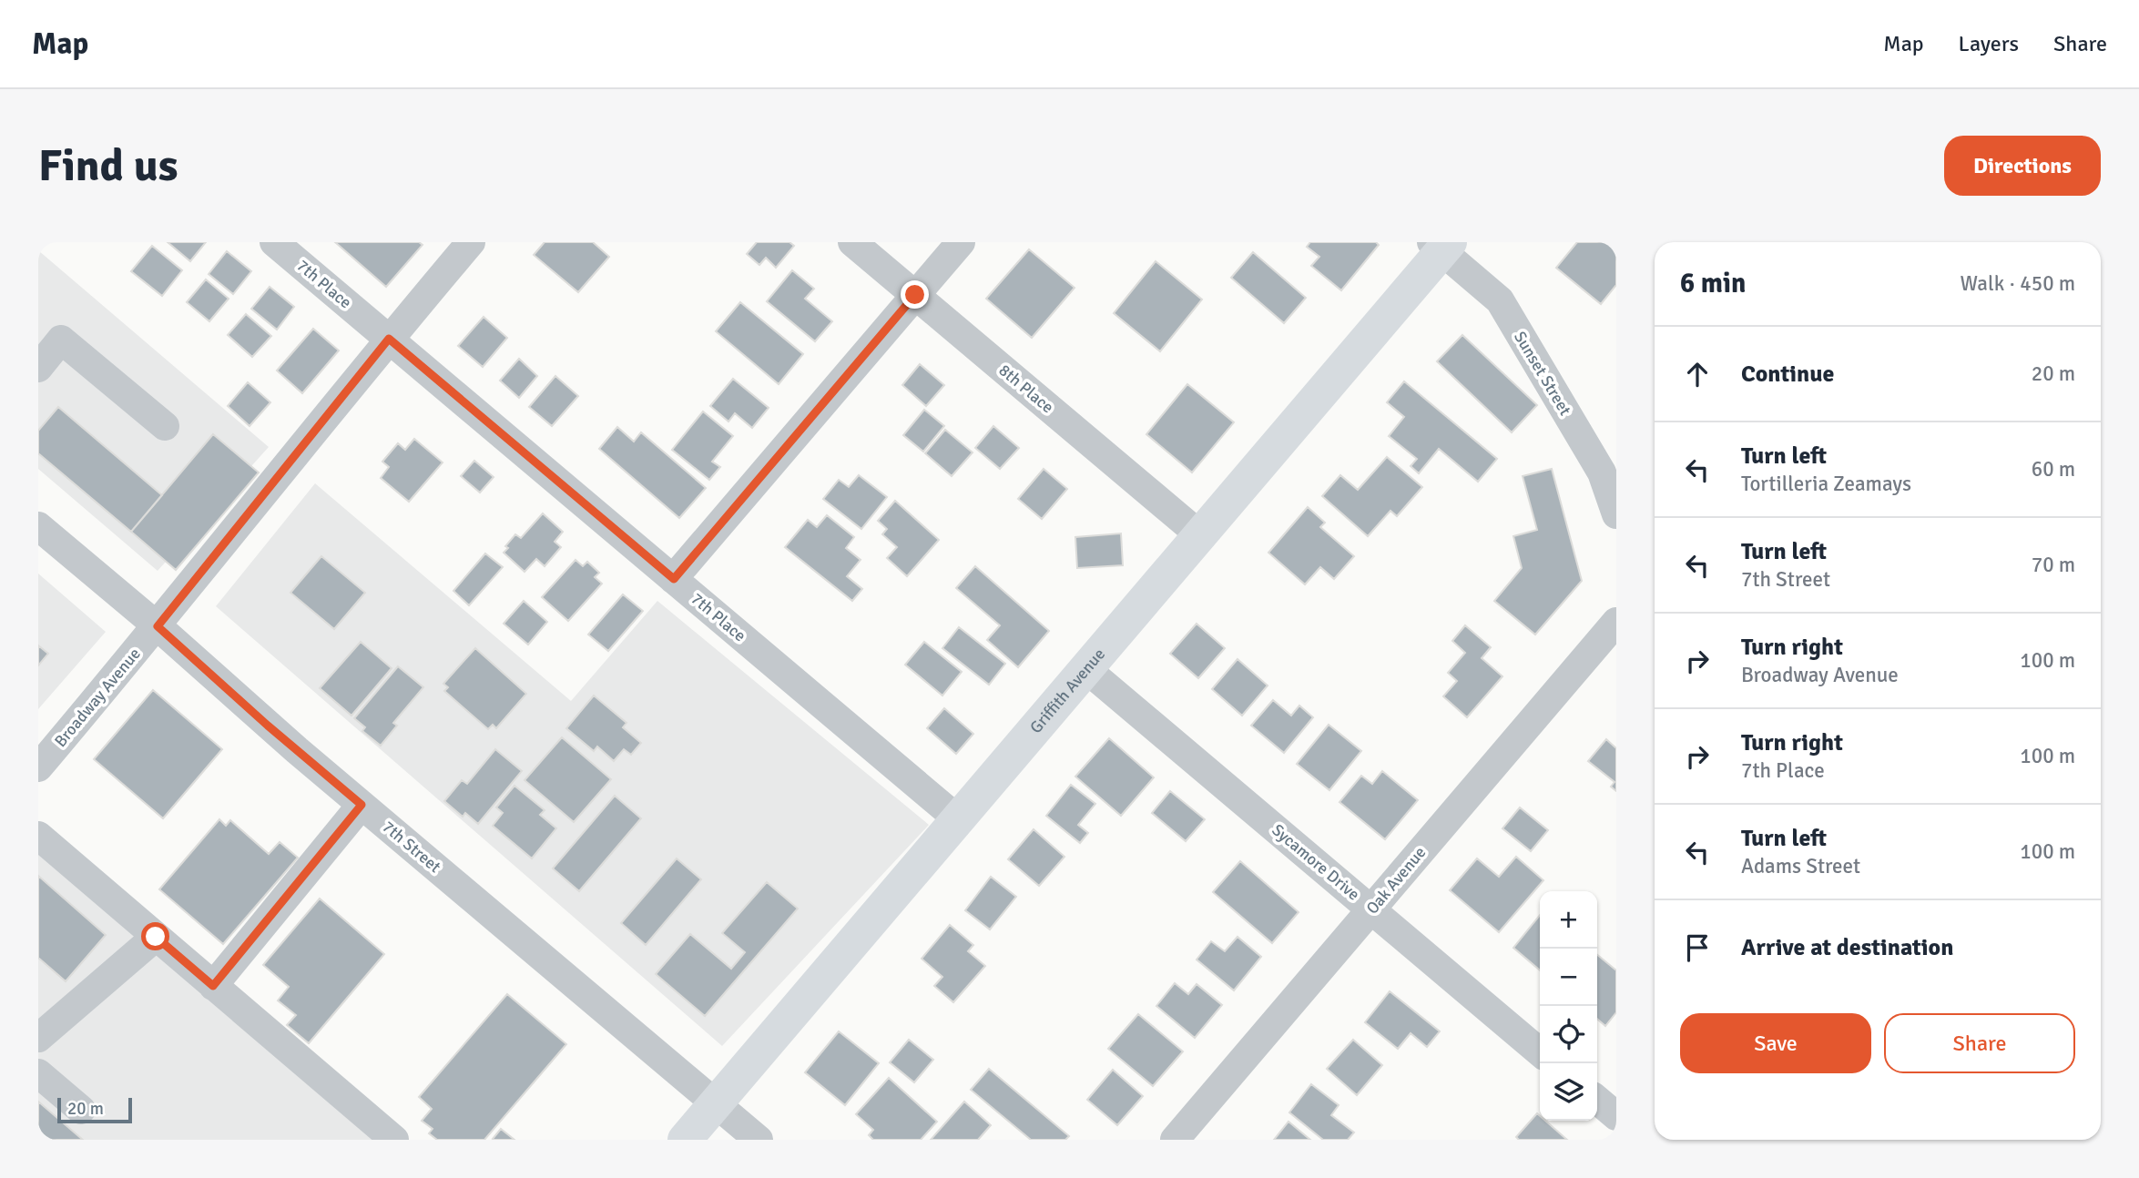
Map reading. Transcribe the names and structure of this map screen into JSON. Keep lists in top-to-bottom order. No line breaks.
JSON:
{"streets":{"main road":["Griffith Avenue"],"street":["7th Place","Sunset Street","8th Place","Broadway Avenue","7th Street","Sycamore Drive","Oak Avenue"]},"crossings":[["7th Place","Griffith Avenue"],["7th Place","Broadway Avenue"],["Sunset Street","Griffith Avenue"],["8th Place","Griffith Avenue"],["Griffith Avenue","7th Street"],["Griffith Avenue","Sycamore Drive"],["Broadway Avenue","7th Street"],["Sycamore Drive","Oak Avenue"]],"scale_bar":"20 m","page":{"header":"Map","nav":["Map","Layers","Share"],"buttons":["Directions",["Save","Share"]],"title":"Find us","heading":["6 min","Walk · 450 m"],"list":[["Continue","20 m"],["Turn left","Tortilleria Zeamays","60 m"],["Turn left","7th Street","70 m"],["Turn right","Broadway Avenue","100 m"],["Turn right","7th Place","100 m"],["Turn left","Adams Street","100 m"],"Arrive at destination"],"map_buttons":["+","−"],"scale":"20 m"}}
